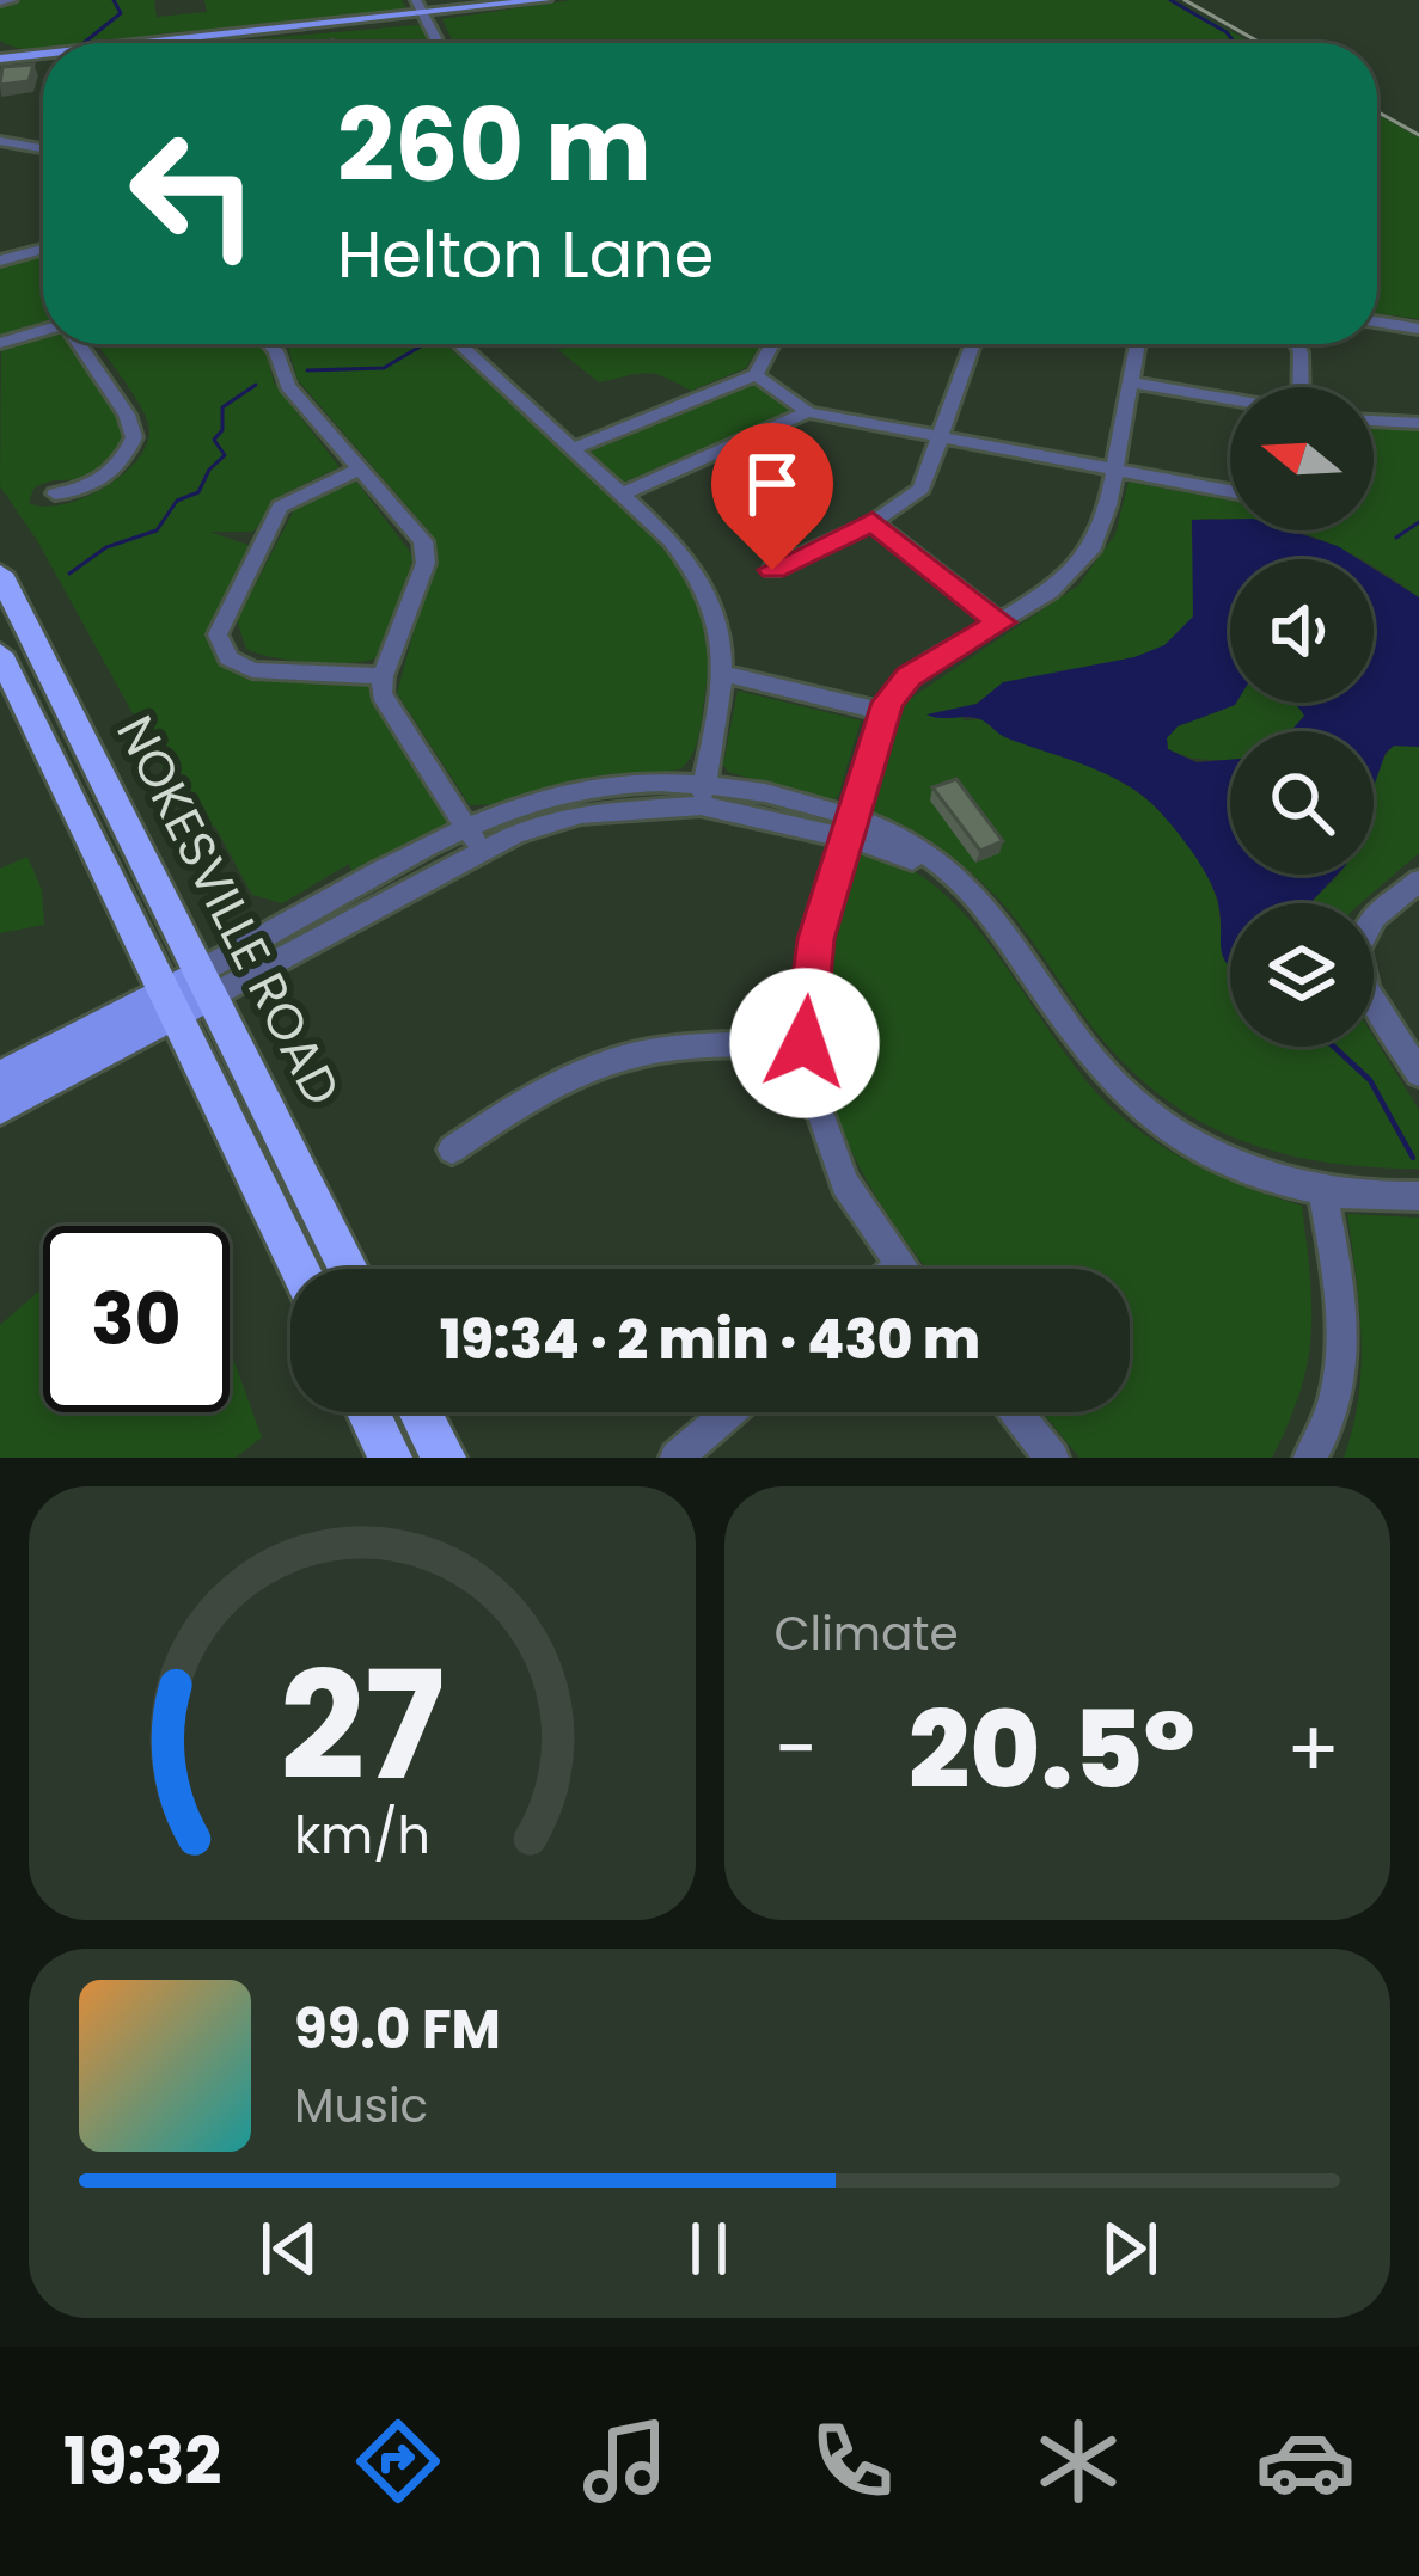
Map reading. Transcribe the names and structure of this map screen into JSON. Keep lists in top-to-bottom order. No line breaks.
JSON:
{"streets":{"highway":["NOKESVILLE ROAD"]},"north":"left","page":{"turn":["260 m","Helton Lane"],"limit":"30","trip":"19:34 · 2 min · 430 m","tile":"Climate","heat":["−","20.5°","+"],"song":["99.0 FM","Music"],"tabs":"19:32","gauge":["27","km/h"]}}
